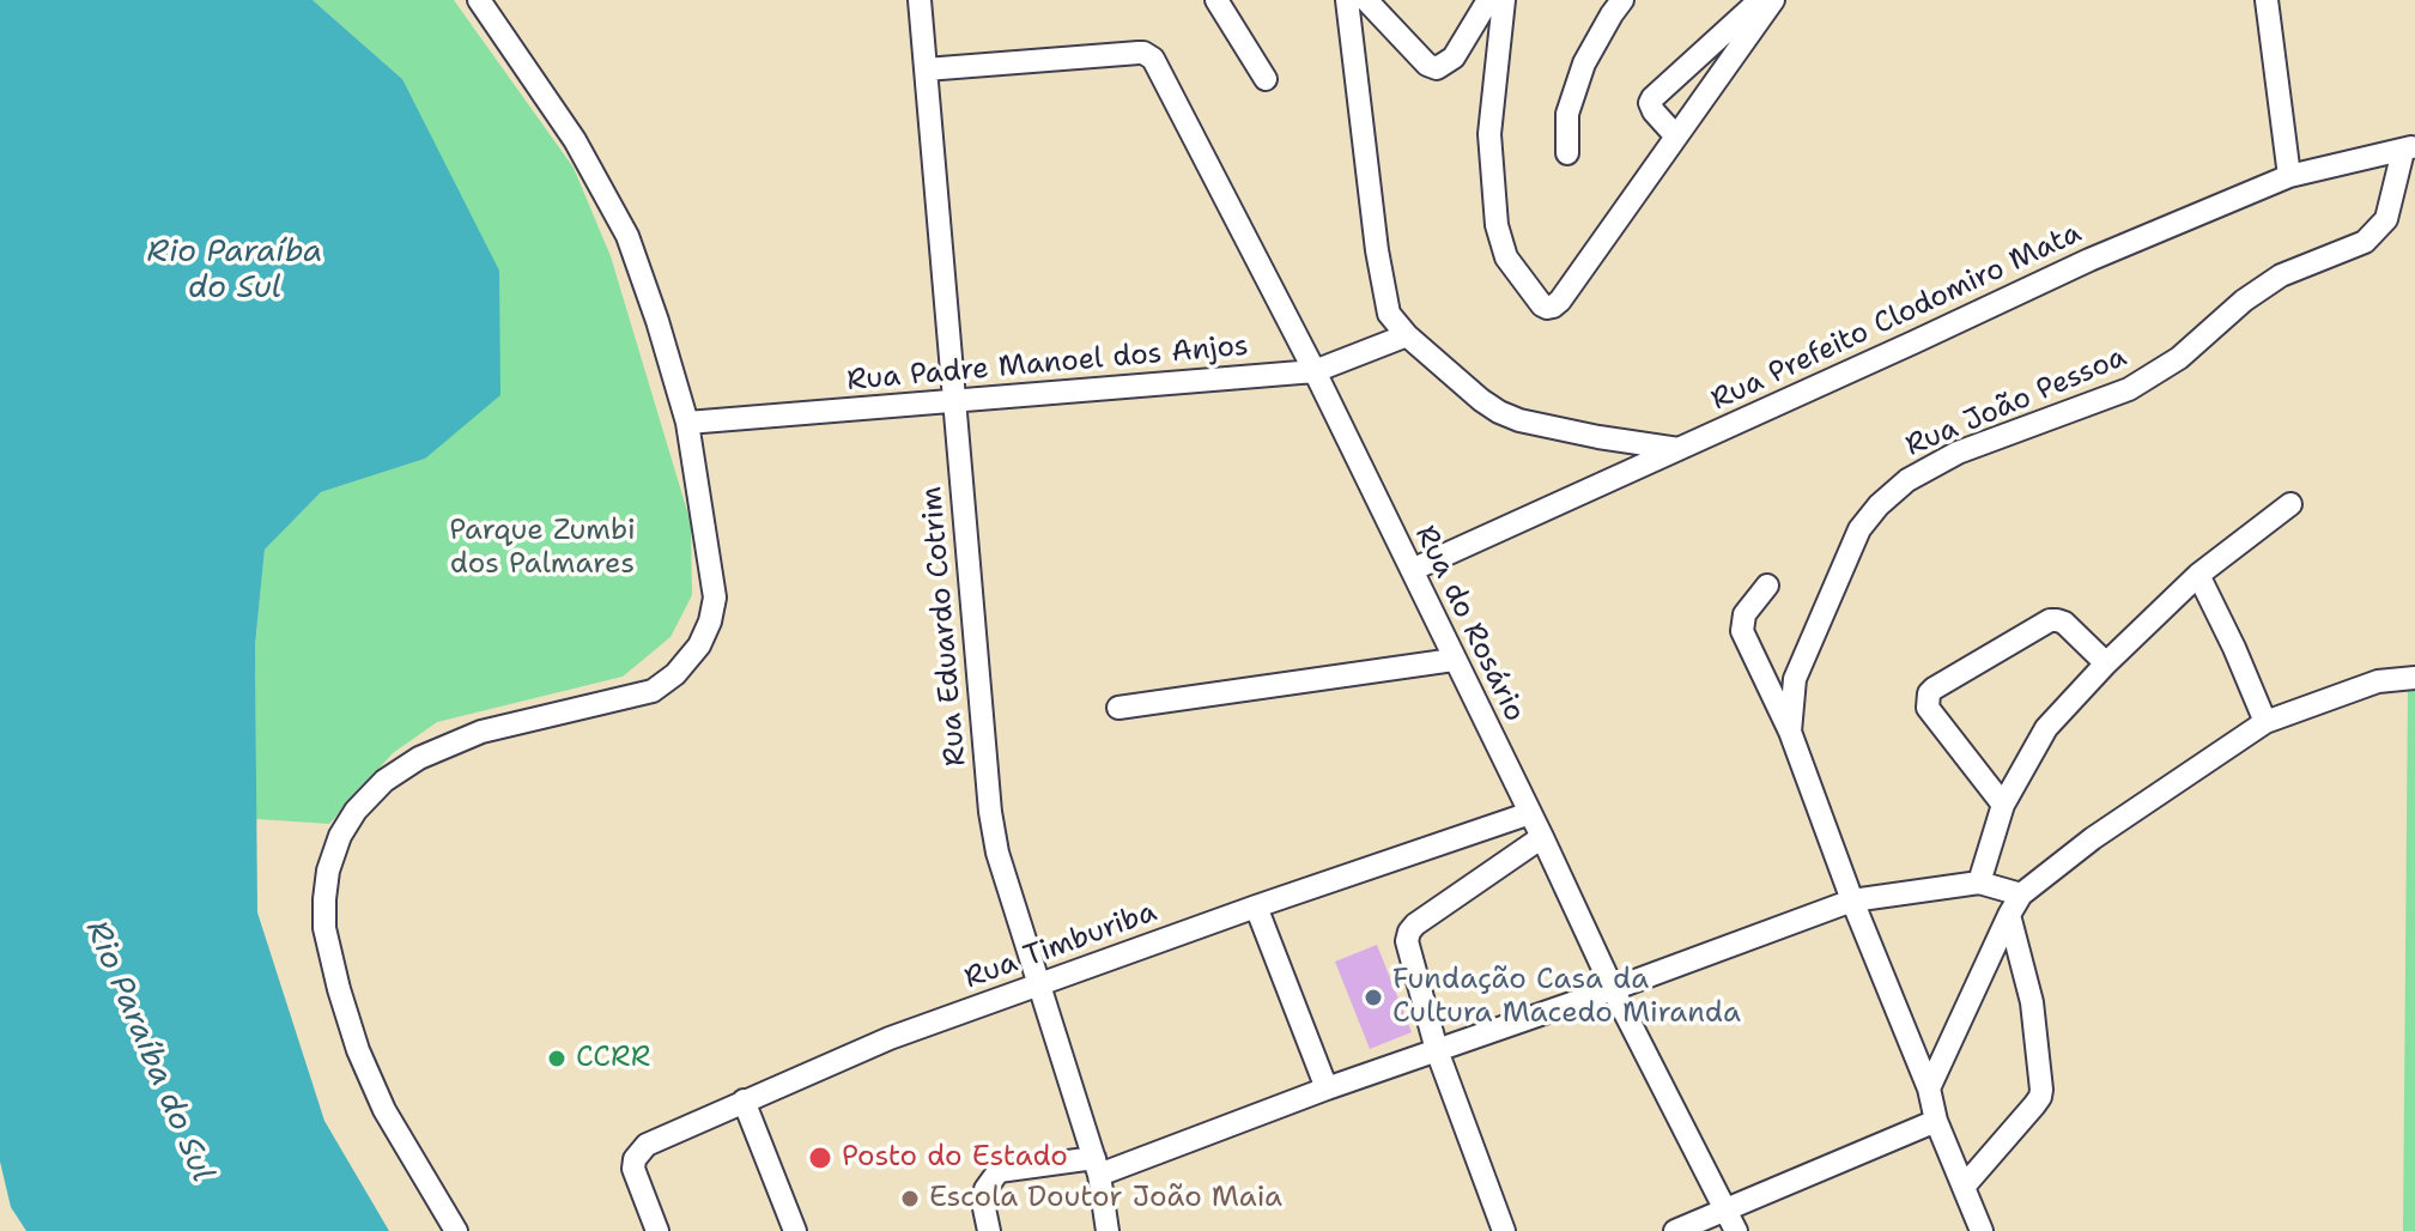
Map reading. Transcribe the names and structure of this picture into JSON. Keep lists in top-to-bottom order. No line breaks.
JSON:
{"streets":{"street":["Rua Prefeito Clodomiro Mata","Rua Padre Manoel dos Anjos","Rua João Pessoa","Rua do Rosário","Rua Eduardo Cotrim","Rua Timburiba"]},"crossings":[["Rua Prefeito Clodomiro Mata","Rua João Pessoa"],["Rua Prefeito Clodomiro Mata","Rua do Rosário"],["Rua Padre Manoel dos Anjos","Rua do Rosário"],["Rua Padre Manoel dos Anjos","Rua Eduardo Cotrim"],["Rua do Rosário","Rua Eduardo Cotrim"],["Rua do Rosário","Rua Timburiba"],["Rua Eduardo Cotrim","Rua Timburiba"]],"water":["Rio Paraíba do Sul"],"parks":["Parque Zumbi dos Palmares"],"places":["Fundação Casa da Cultura Macedo Miranda","CCRR","Posto do Estado","Escola Doutor João Maia"]}
